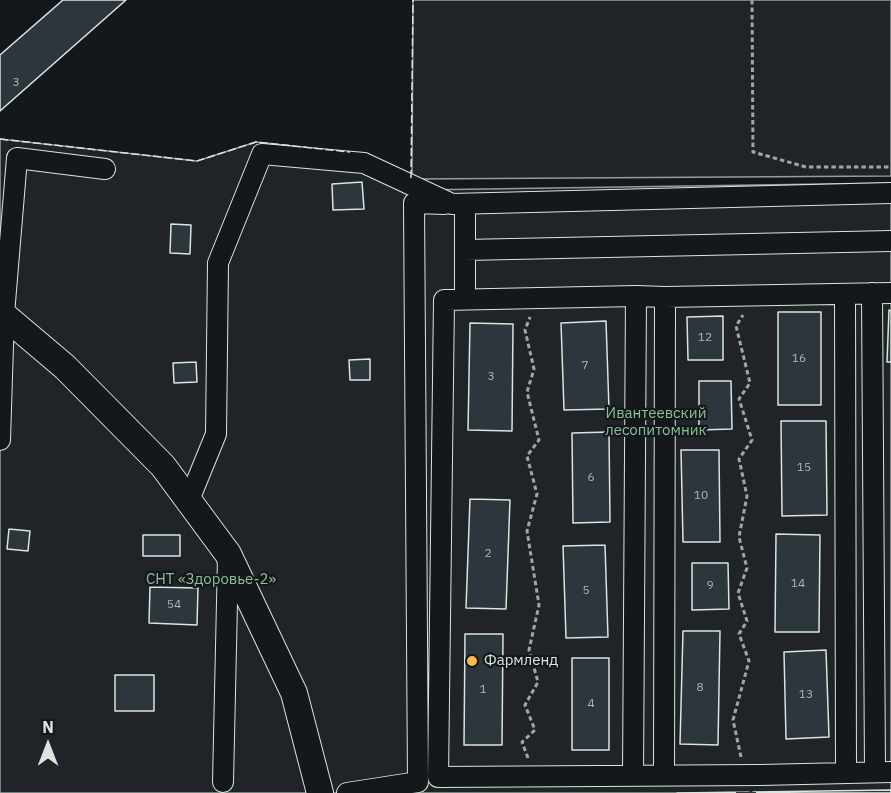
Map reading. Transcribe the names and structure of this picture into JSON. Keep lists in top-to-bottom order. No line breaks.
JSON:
{"parks":["Ивантеевский лесопитомник","СНТ «Здоровье-2»"],"places":["Фармленд"],"house_numbers":["3","12","16","7","3","15","6","10","2","14","9","5","54","8","1","13","4"],"north":"top"}
